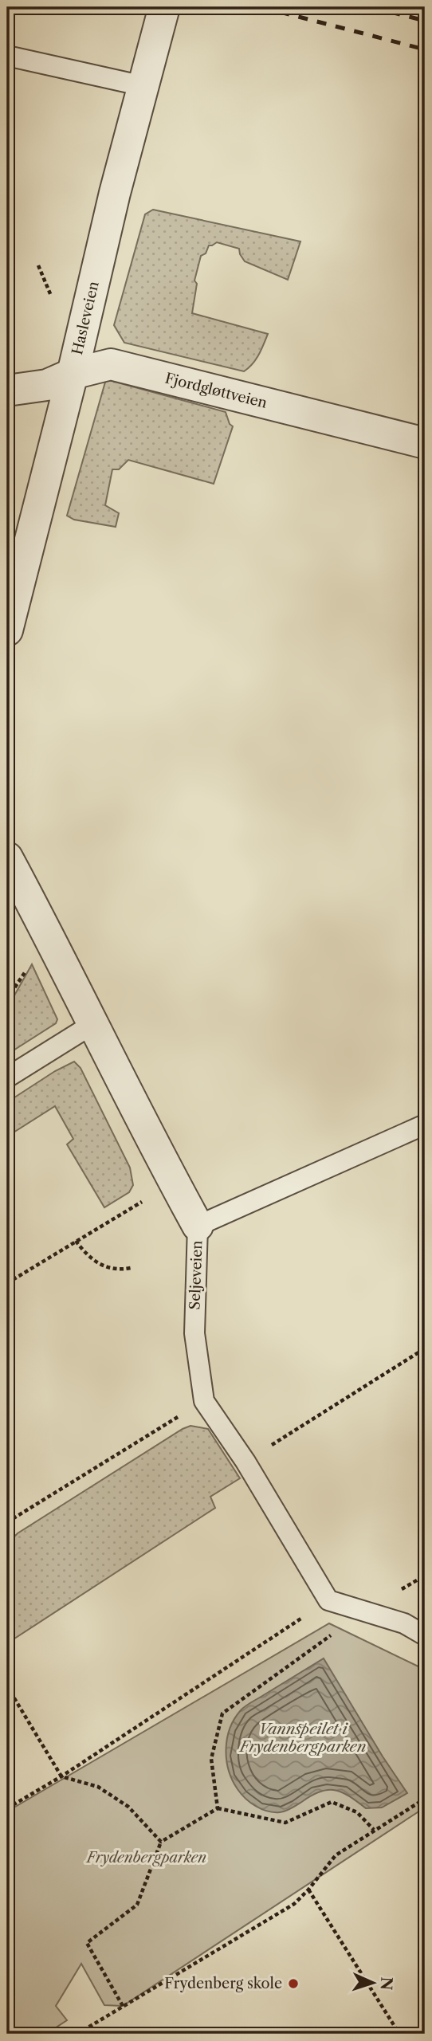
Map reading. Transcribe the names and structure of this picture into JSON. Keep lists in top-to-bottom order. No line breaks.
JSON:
{"streets":{"street":["Hasleveien","Fjordgløttveien","Seljeveien"]},"crossings":[["Hasleveien","Fjordgløttveien"]],"water":["Vannspeilet i Frydenbergparken"],"parks":["Frydenbergparken"],"places":["Frydenberg skole"],"north":"right"}
